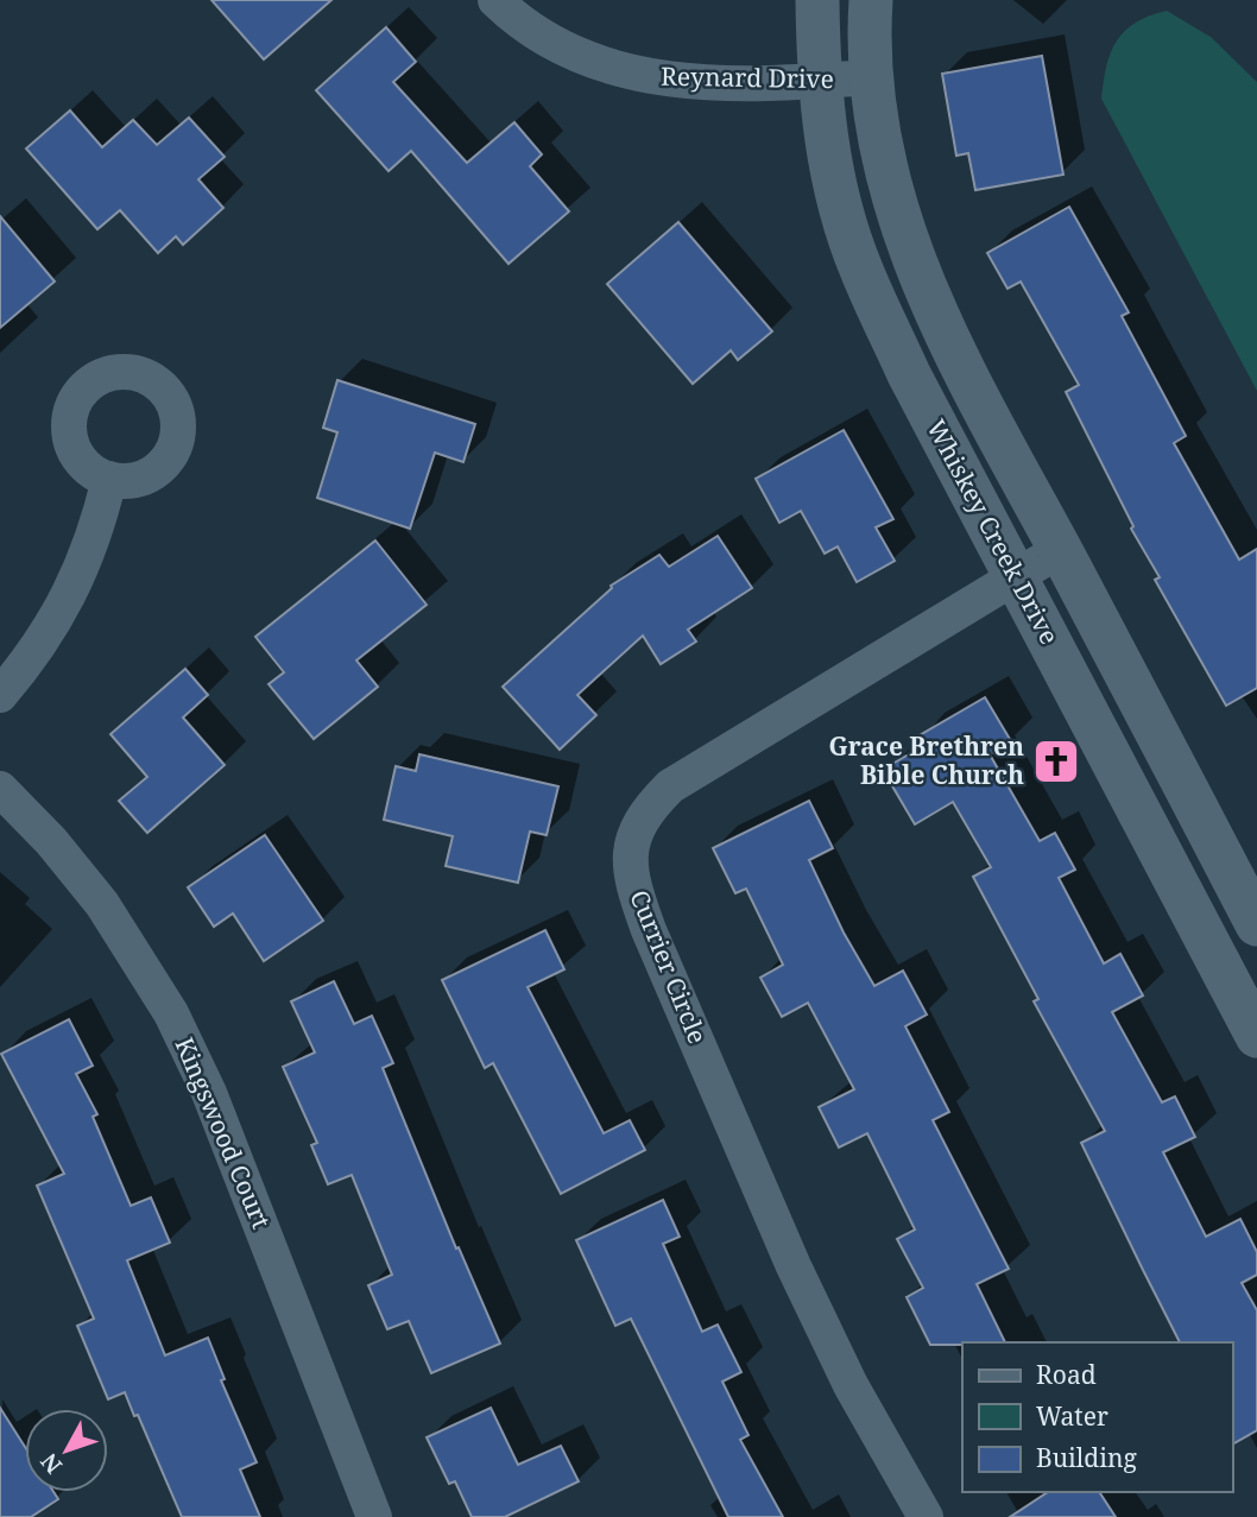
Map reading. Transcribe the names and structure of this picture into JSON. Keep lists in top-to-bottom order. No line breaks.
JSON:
{"streets":{"street":["Reynard Drive","Whiskey Creek Drive","Currier Circle","Kingswood Court"]},"crossings":[["Reynard Drive","Whiskey Creek Drive"],["Whiskey Creek Drive","Currier Circle"]],"places":{"church":["Grace Brethren Bible Church"]},"legend":["Road","Water","Building"],"north":"bottom left"}
